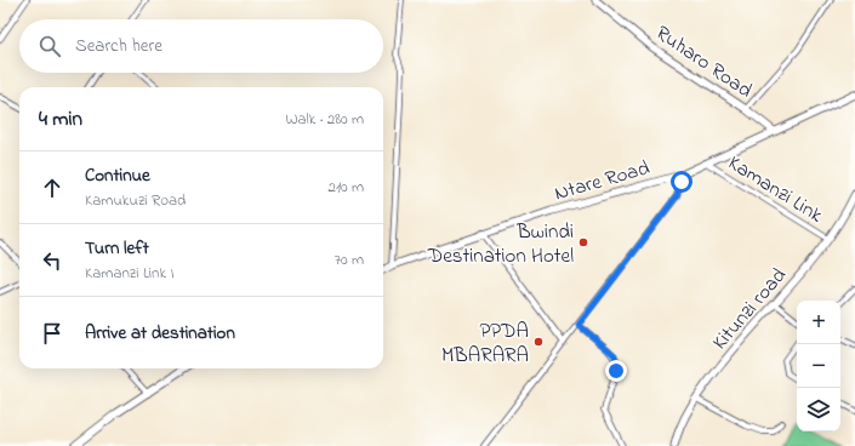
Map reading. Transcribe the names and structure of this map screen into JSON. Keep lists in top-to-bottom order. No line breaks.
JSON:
{"streets":{"main road":["Ruharo Road","Ntare Road","Kitunzi road"],"street":["Kamanzi Link"]},"crossings":[["Ruharo Road","Ntare Road"],["Ntare Road","Kamanzi Link"],["Kamanzi Link","Kitunzi road"]],"places":["Bwindi Destination Hotel","PPDA MBARARA"],"page":{"search":"Search here","heading":["4 min","Walk · 280 m"],"list":[["Continue","Kamukuzi Road","210 m"],["Turn left","Kamanzi Link I","70 m"],"Arrive at destination"],"map_buttons":["+","−"]}}
